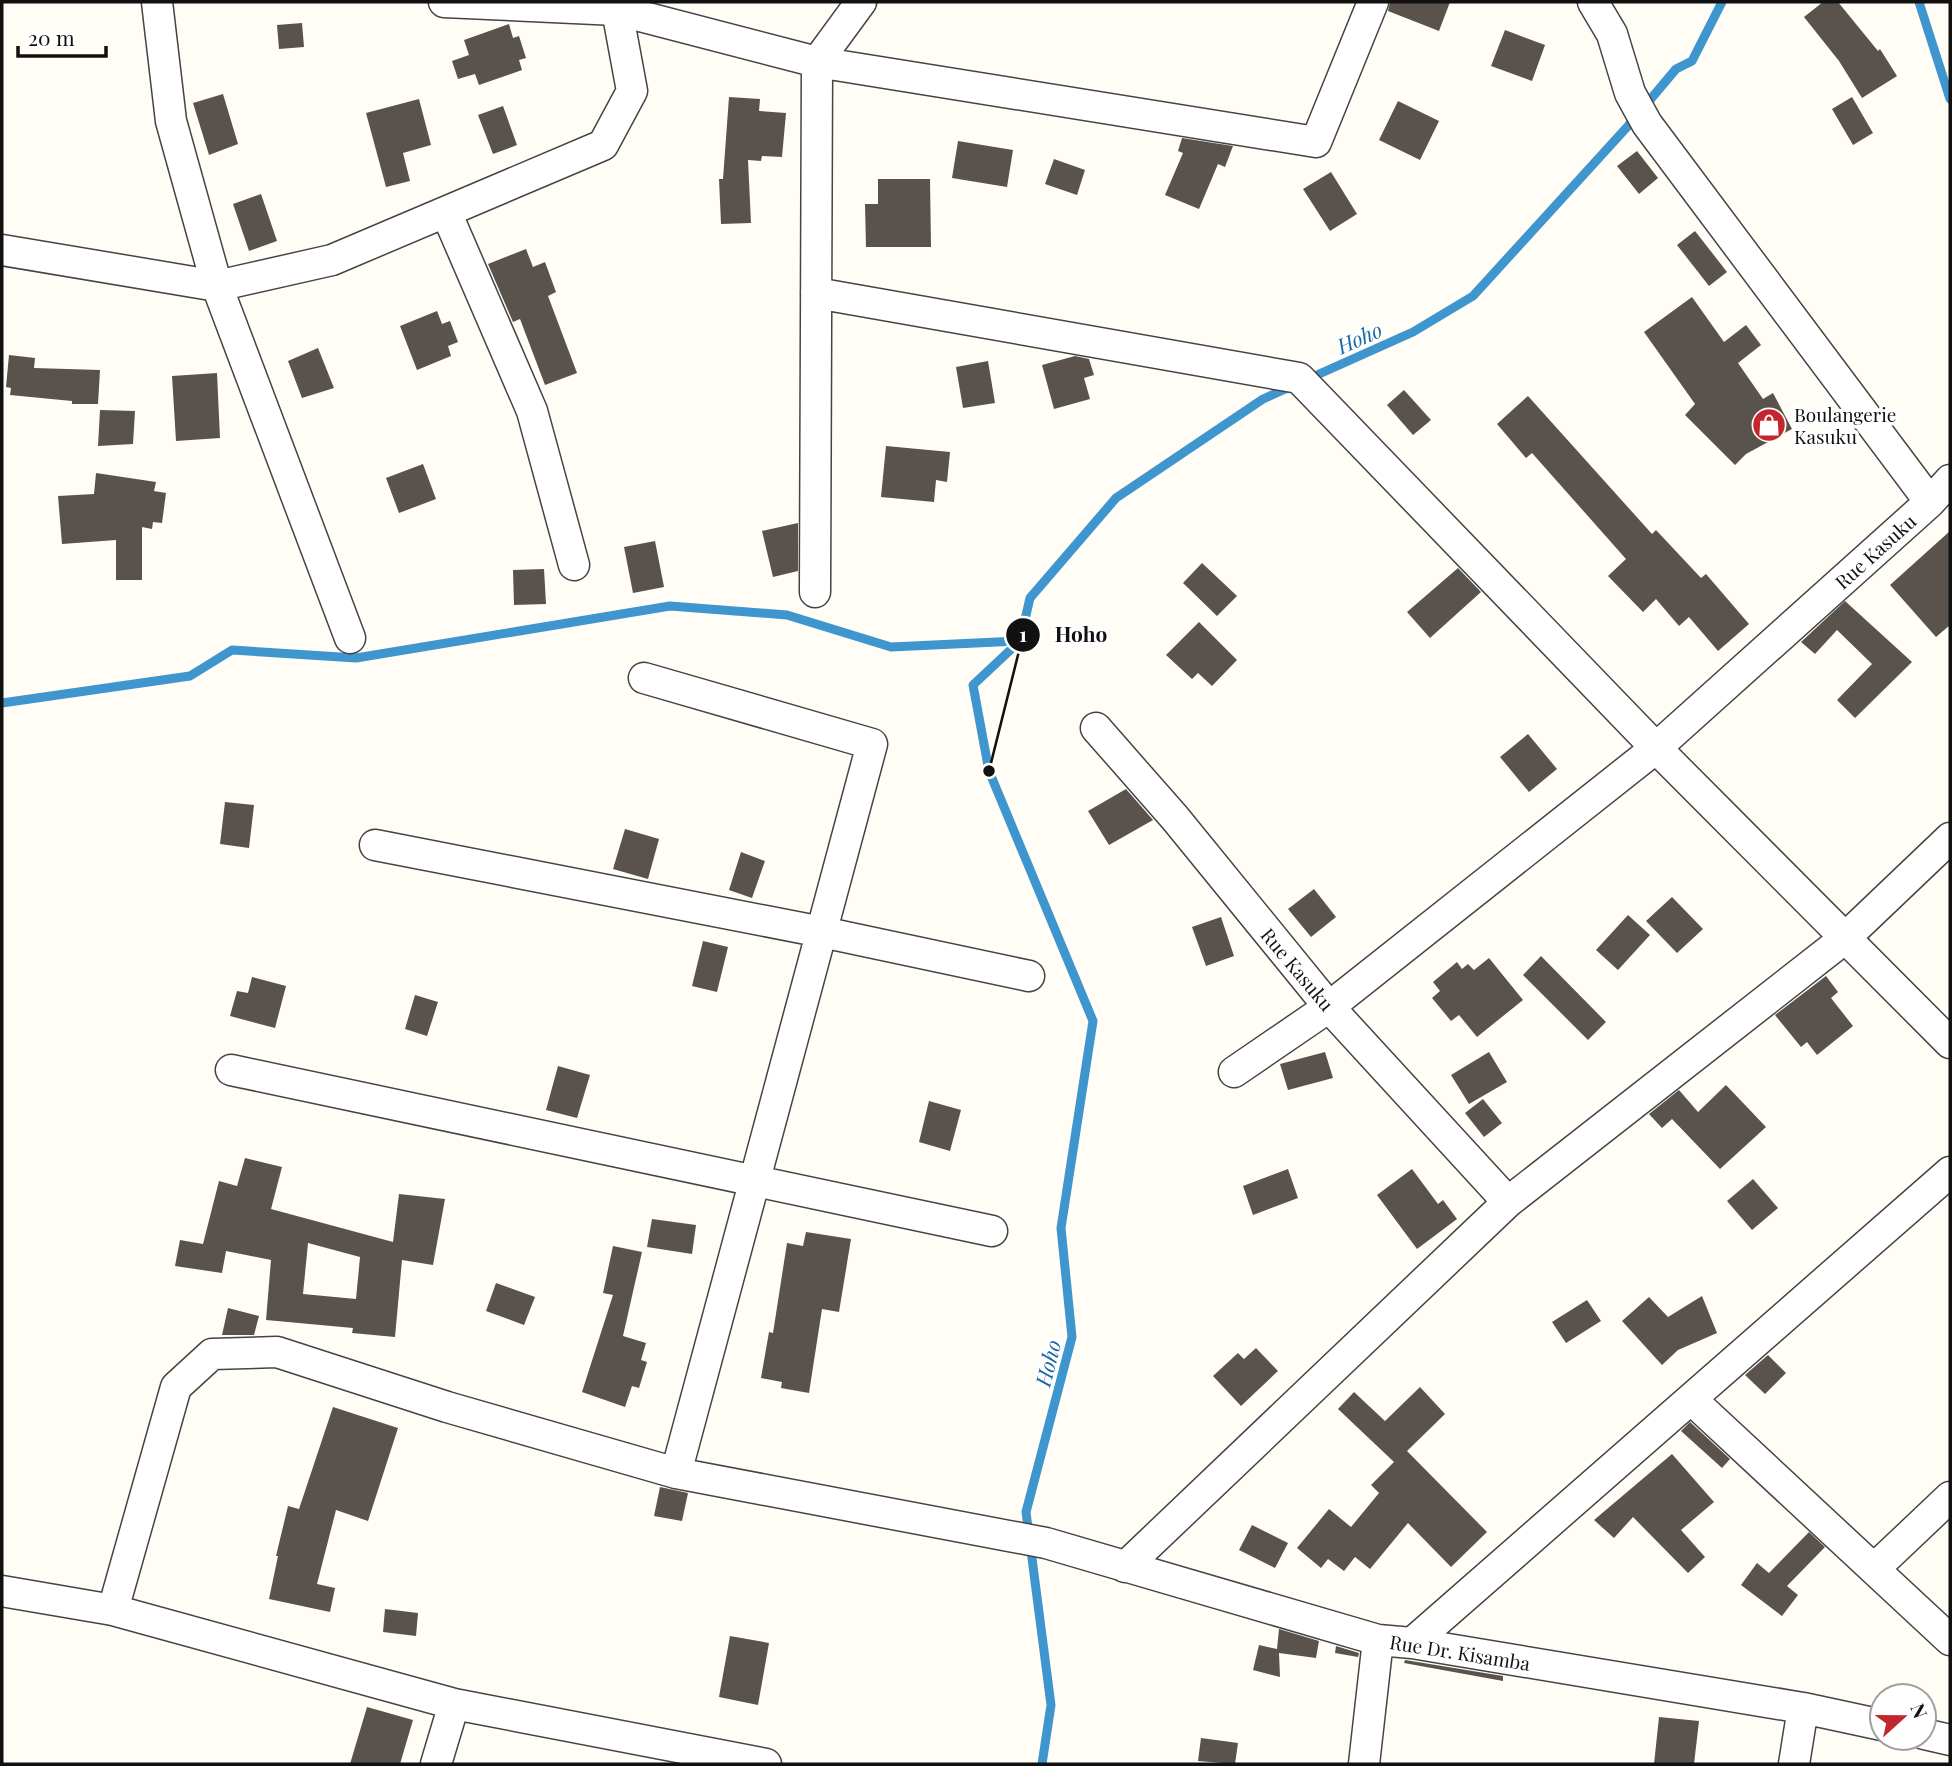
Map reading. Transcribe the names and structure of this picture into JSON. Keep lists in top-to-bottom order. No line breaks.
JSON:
{"streets":{"street":["Rue Kasuku","Rue Dr. Kisamba"]},"water":["Hoho"],"places":{"shop":["Boulangerie Kasuku"],"other":["Hoho"]},"scale_bar":"20 m","north":"right"}
